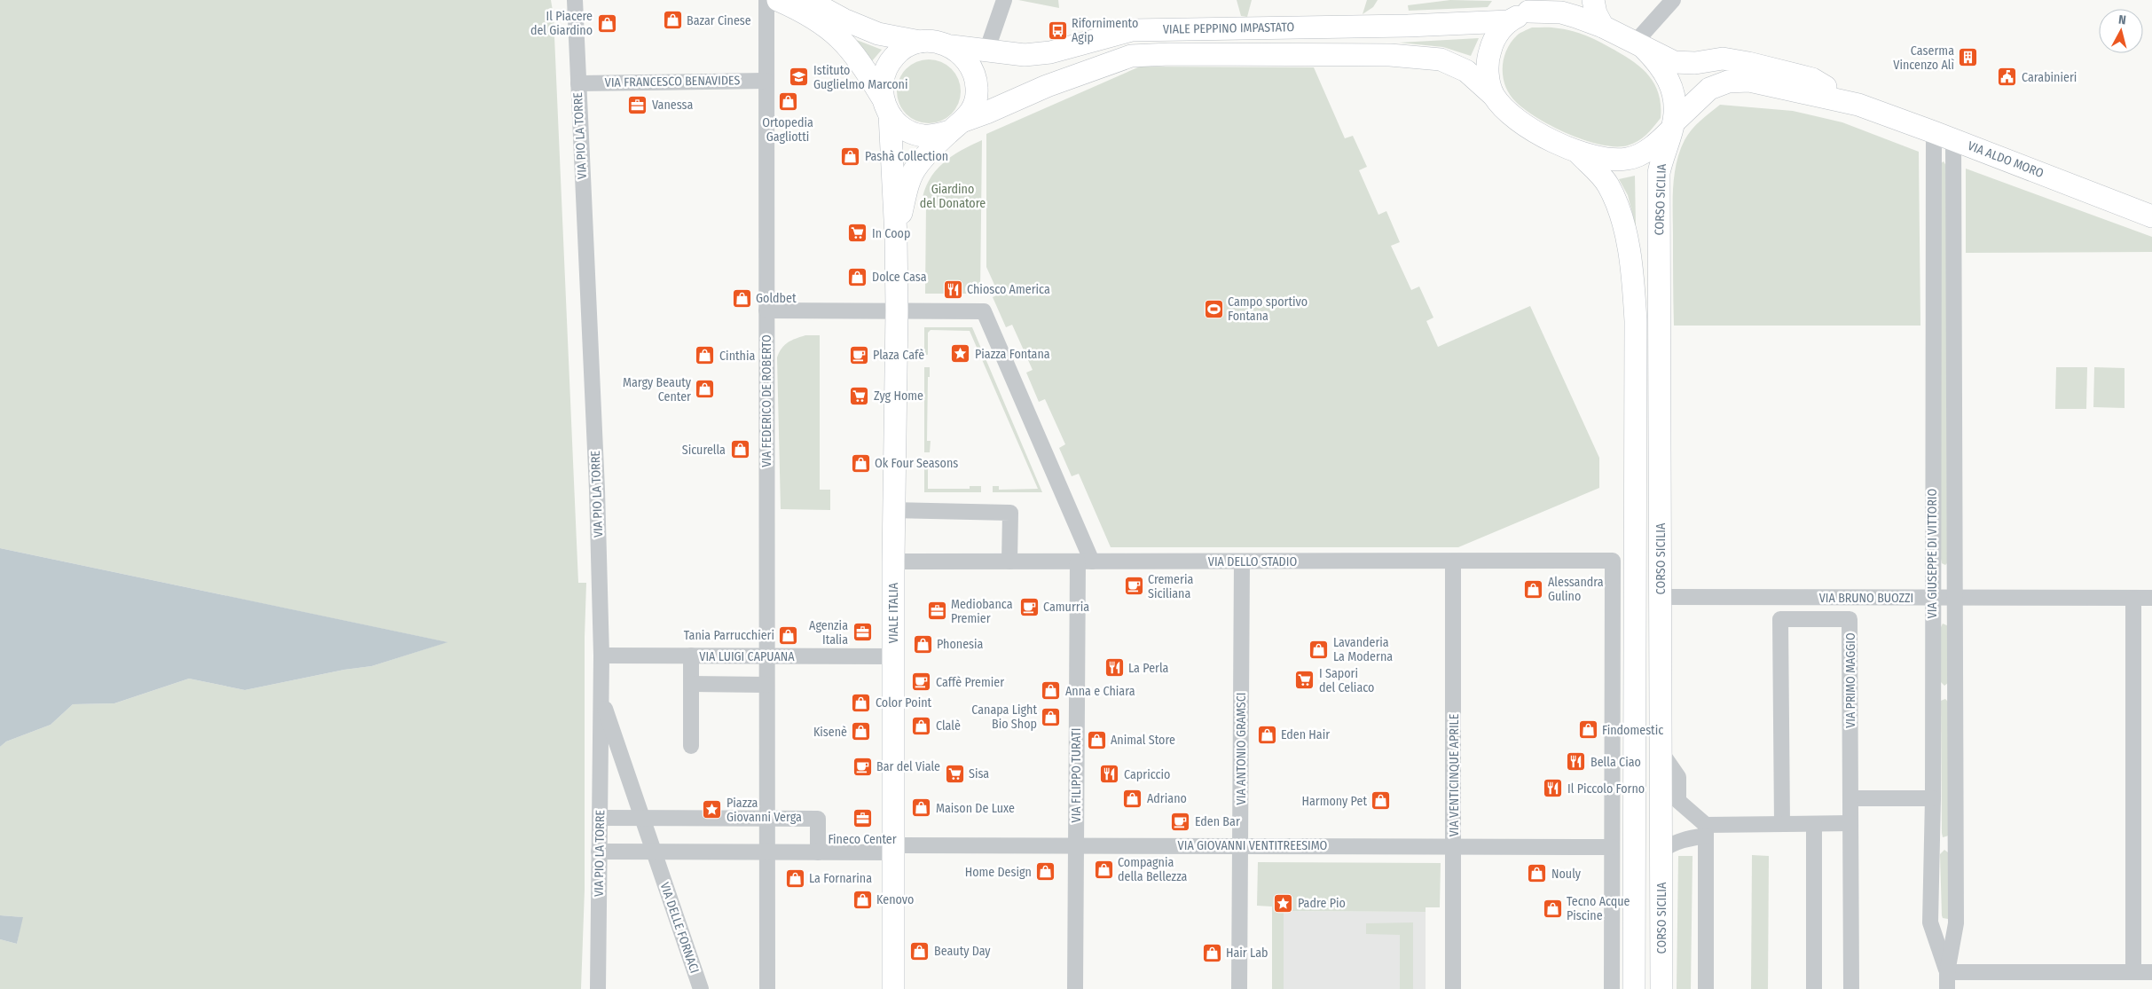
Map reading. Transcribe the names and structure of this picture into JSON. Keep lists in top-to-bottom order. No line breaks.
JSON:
{"streets":{"main road":["VIALE PEPPINO IMPASTATO","VIA ALDO MORO","CORSO SICILIA","VIALE ITALIA"],"street":["VIA FRANCESCO BENAVIDES","VIA PIO LA TORRE","VIA FEDERICO DE ROBERTO","VIA GIUSEPPE DI VITTORIO","VIA DELLO STADIO","VIA BRUNO BUOZZI","VIA LUIGI CAPUANA","VIA PRIMO MAGGIO","VIA ANTONIO GRAMSCI","VIA FILIPPO TURATI","VIA VENTICINQUE APRILE","VIA GIOVANNI VENTITREESIMO","VIA DELLE FORNACI"]},"crossings":[["VIALE PEPPINO IMPASTATO","VIA ALDO MORO"],["VIALE PEPPINO IMPASTATO","CORSO SICILIA"],["VIA FRANCESCO BENAVIDES","VIA PIO LA TORRE"],["VIA FRANCESCO BENAVIDES","VIA FEDERICO DE ROBERTO"],["VIA PIO LA TORRE","VIA LUIGI CAPUANA"],["VIA PIO LA TORRE","VIA GIOVANNI VENTITREESIMO"],["VIA PIO LA TORRE","VIA DELLE FORNACI"],["VIA ALDO MORO","VIA GIUSEPPE DI VITTORIO"],["CORSO SICILIA","VIA BRUNO BUOZZI"],["VIA FEDERICO DE ROBERTO","VIA LUIGI CAPUANA"],["VIA FEDERICO DE ROBERTO","VIA GIOVANNI VENTITREESIMO"],["VIA GIUSEPPE DI VITTORIO","VIA BRUNO BUOZZI"],["VIA DELLO STADIO","VIALE ITALIA"],["VIA DELLO STADIO","VIA ANTONIO GRAMSCI"],["VIA DELLO STADIO","VIA FILIPPO TURATI"],["VIA DELLO STADIO","VIA VENTICINQUE APRILE"],["VIALE ITALIA","VIA LUIGI CAPUANA"],["VIALE ITALIA","VIA GIOVANNI VENTITREESIMO"],["VIA ANTONIO GRAMSCI","VIA GIOVANNI VENTITREESIMO"],["VIA FILIPPO TURATI","VIA GIOVANNI VENTITREESIMO"],["VIA VENTICINQUE APRILE","VIA GIOVANNI VENTITREESIMO"],["VIA GIOVANNI VENTITREESIMO","VIA DELLE FORNACI"]],"parks":["Giardino del Donatore"],"places":{"shop":["Bazar Cinese","Il Piacere del Giardino","Ortopedia Gagliotti","Pashà Collection","Dolce Casa","Goldbet","Cinthia","Margy Beauty Center","Sicurella","Ok Four Seasons","Alessandra Gulino","Tania Parrucchieri","Phonesia","Lavanderia La Moderna","Anna e Chiara","Color Point","Canapa Light Bio Shop","Clalè","Findomestic","Kisenè","Eden Hair","Animal Store","Adriano","Harmony Pet","Maison De Luxe","Compagnia della Bellezza","Home Design","Nouly","La Fornarina","Kenovo","Tecno Acque Piscine","Beauty Day","Hair Lab"],"bus stop":["Rifornimento Agip"],"building":["Caserma Vincenzo Alì"],"school or university":["Istituto Guglielmo Marconi"],"public building":["Carabinieri"],"office":["Vanessa","Mediobanca Premier","Agenzia Italia","Fineco Center"],"supermarket":["In Coop","Zyg Home","I Sapori del Celiaco","Sisa"],"restaurant":["Chiosco America","La Perla","Bella Ciao","Capriccio","Il Piccolo Forno"],"sports":["Campo sportivo Fontana"],"place":["Piazza Fontana","Piazza Giovanni Verga","Padre Pio"],"cafe":["Plaza Cafè","Cremeria Siciliana","Camurria","Caffè Premier","Bar del Viale","Eden Bar"]},"north":"top"}
